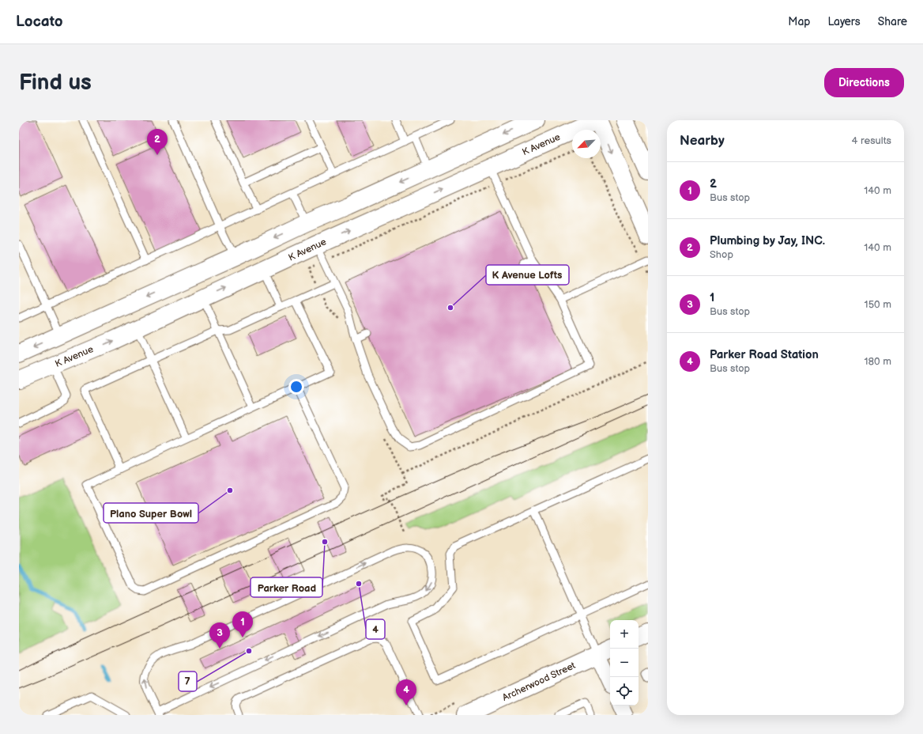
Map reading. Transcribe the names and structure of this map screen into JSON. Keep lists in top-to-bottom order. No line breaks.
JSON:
{"streets":{"main road":["K Avenue","Archerwood Street"]},"places":["K Avenue Lofts","Plano Super Bowl","Parker Road","4","7"],"north":"bottom left","page":{"header":"Locato","nav":["Map","Layers","Share"],"buttons":"Directions","title":"Find us","heading":["Nearby","4 results"],"pins":["2","1","3","4"],"list":[{"mark":"1","name":"2","note":"Bus stop","value":"140 m"},{"mark":"2","name":"Plumbing by Jay, INC.","note":"Shop","value":"140 m"},{"mark":"3","name":"1","note":"Bus stop","value":"150 m"},{"mark":"4","name":"Parker Road Station","note":"Bus stop","value":"180 m"}],"map_buttons":["+","−"]}}
